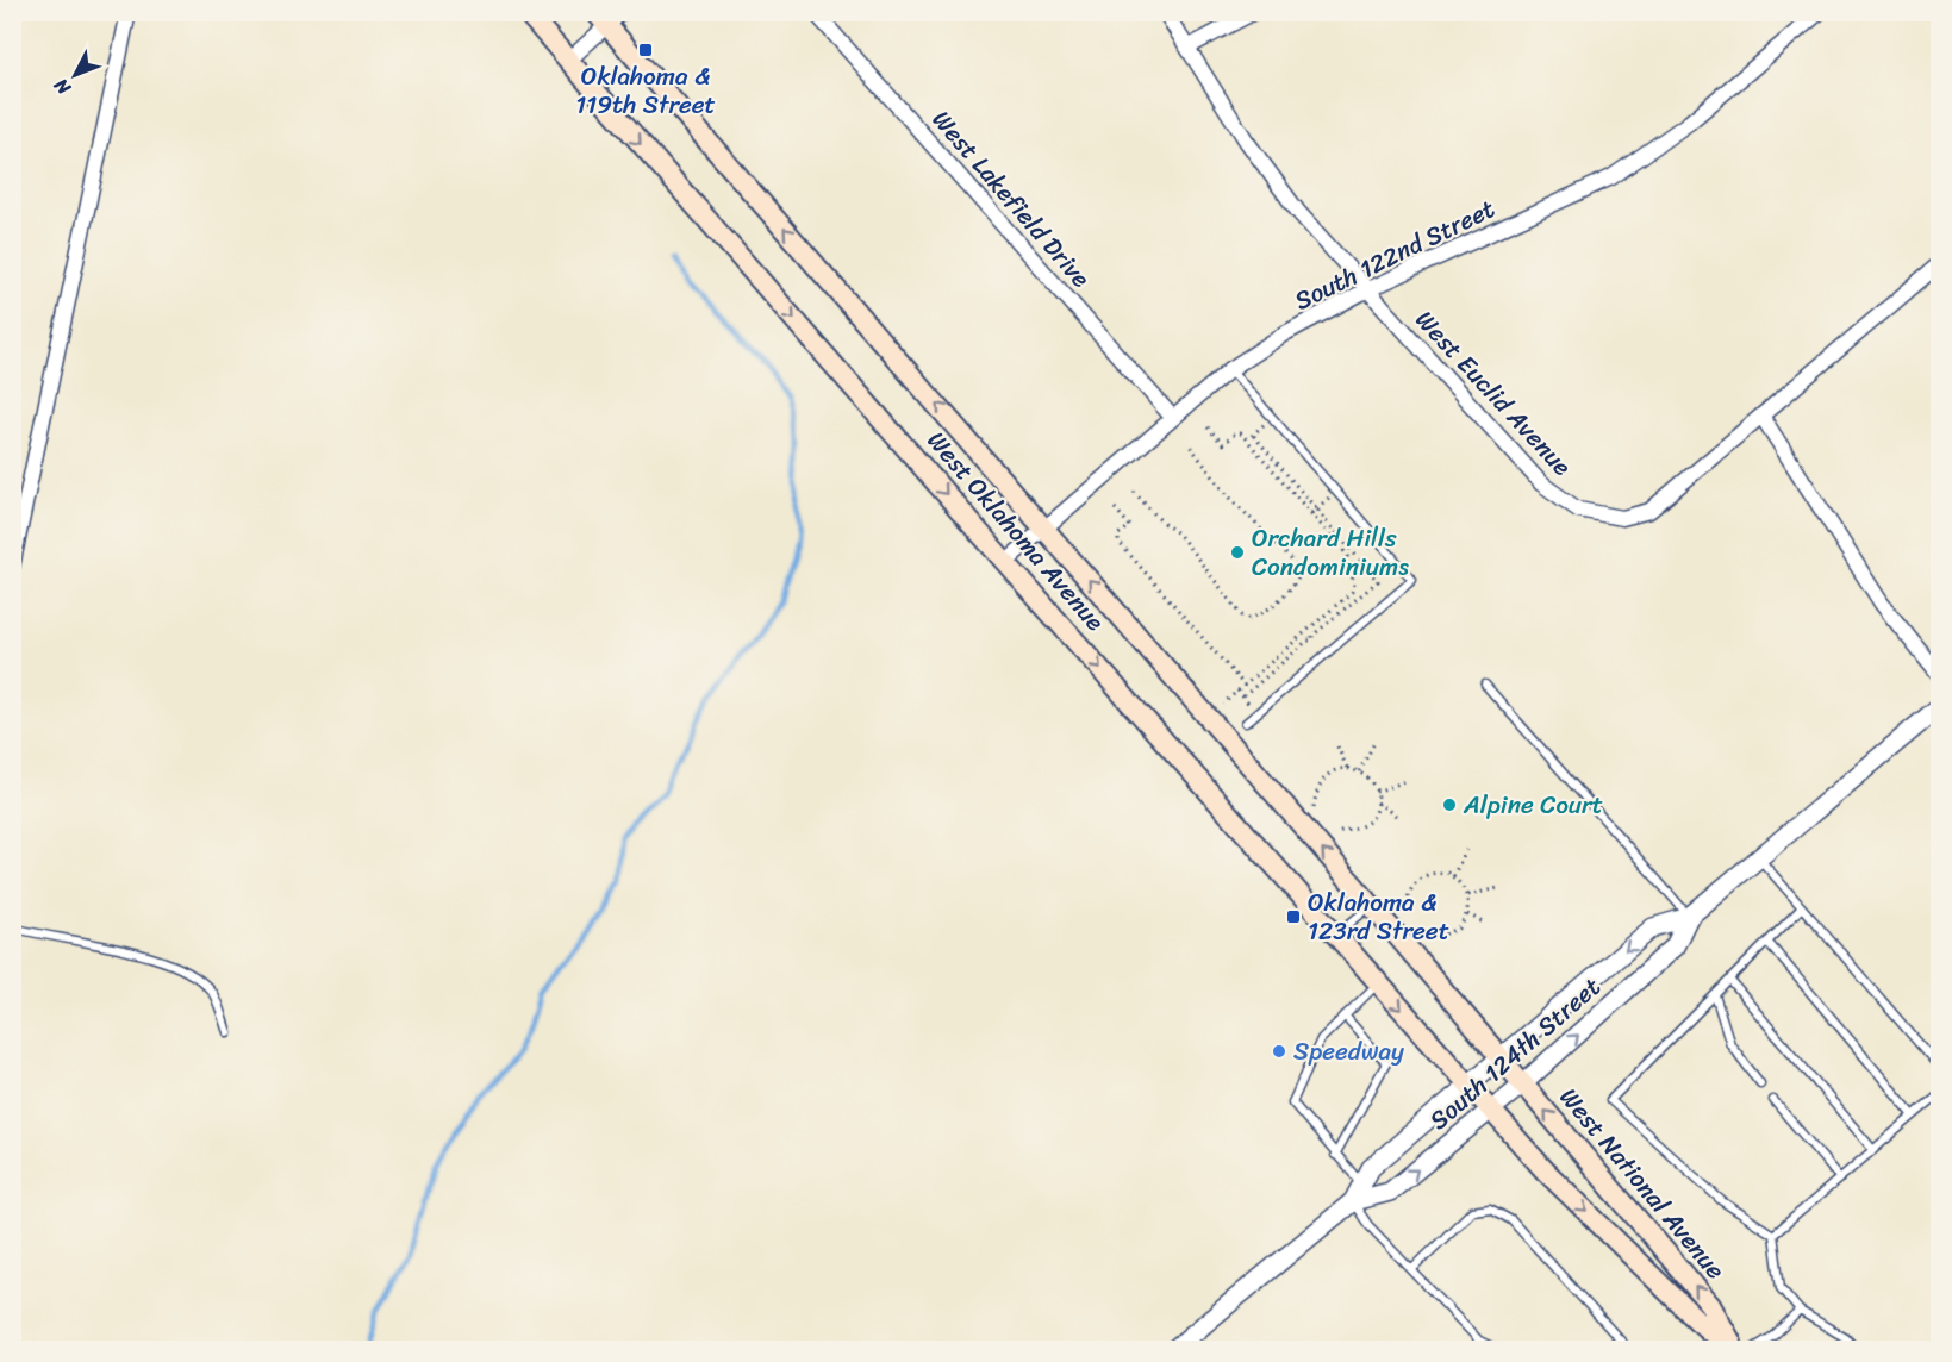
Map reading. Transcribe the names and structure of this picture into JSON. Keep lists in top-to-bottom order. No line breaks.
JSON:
{"streets":{"main road":["West Oklahoma Avenue","West National Avenue"],"street":["West Lakefield Drive","South 122nd Street","West Euclid Avenue","South 124th Street"]},"crossings":[["West Lakefield Drive","South 122nd Street"],["South 122nd Street","West Euclid Avenue"],["South 122nd Street","West Oklahoma Avenue"],["West Oklahoma Avenue","South 124th Street"],["West Oklahoma Avenue","West National Avenue"],["South 124th Street","West National Avenue"]],"places":{"transit":["Oklahoma & 119th Street","Oklahoma & 123rd Street"],"other":["Orchard Hills Condominiums","Alpine Court","Speedway"]},"north":"bottom left"}
